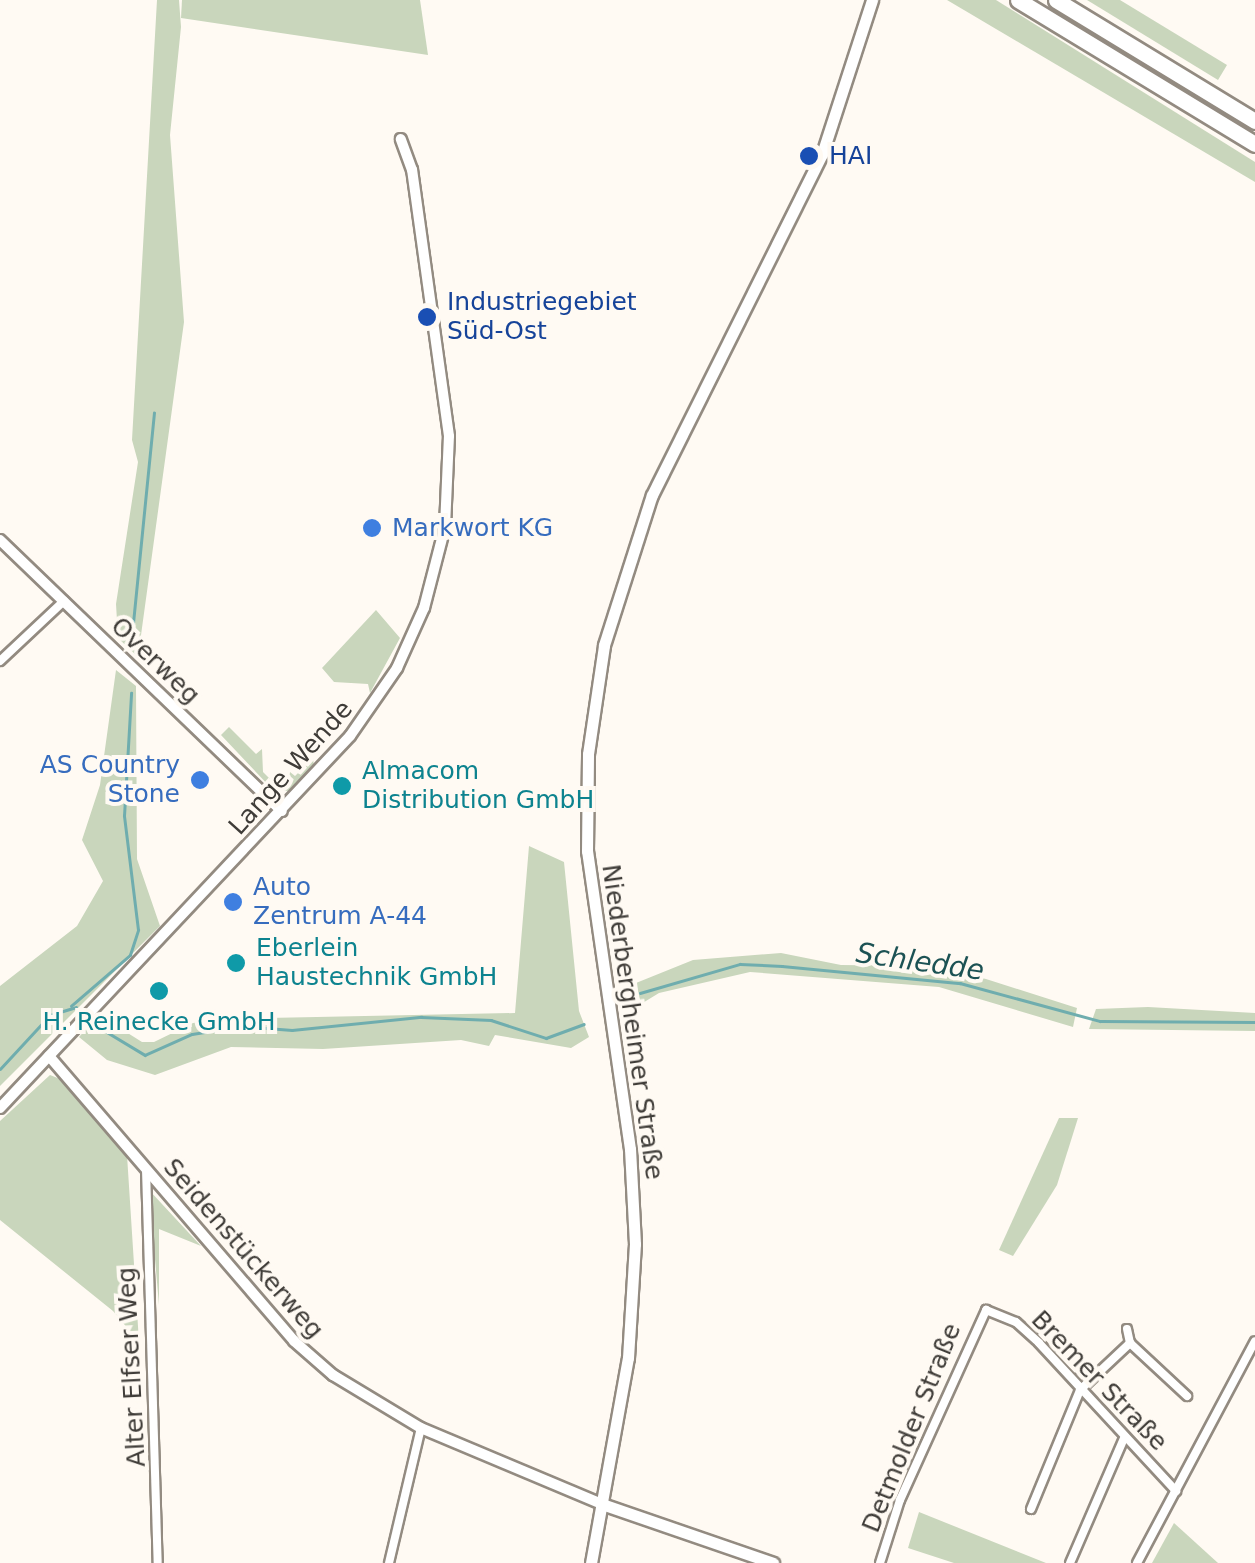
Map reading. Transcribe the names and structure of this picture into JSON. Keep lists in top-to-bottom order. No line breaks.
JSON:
{"streets":{"main road":["Niederbergheimer Straße"],"street":["Overweg","Lange Wende","Seidenstückerweg","Alter Elfser Weg","Bremer Straße","Detmolder Straße"]},"crossings":[["Overweg","Lange Wende"],["Lange Wende","Seidenstückerweg"],["Niederbergheimer Straße","Seidenstückerweg"],["Seidenstückerweg","Alter Elfser Weg"],["Bremer Straße","Detmolder Straße"]],"water":["Schledde"],"places":["HAI","Industriegebiet Süd-Ost","Markwort KG","AS Country Stone","Almacom Distribution GmbH","Auto Zentrum A-44","Eberlein Haustechnik GmbH","H. Reinecke GmbH"]}
